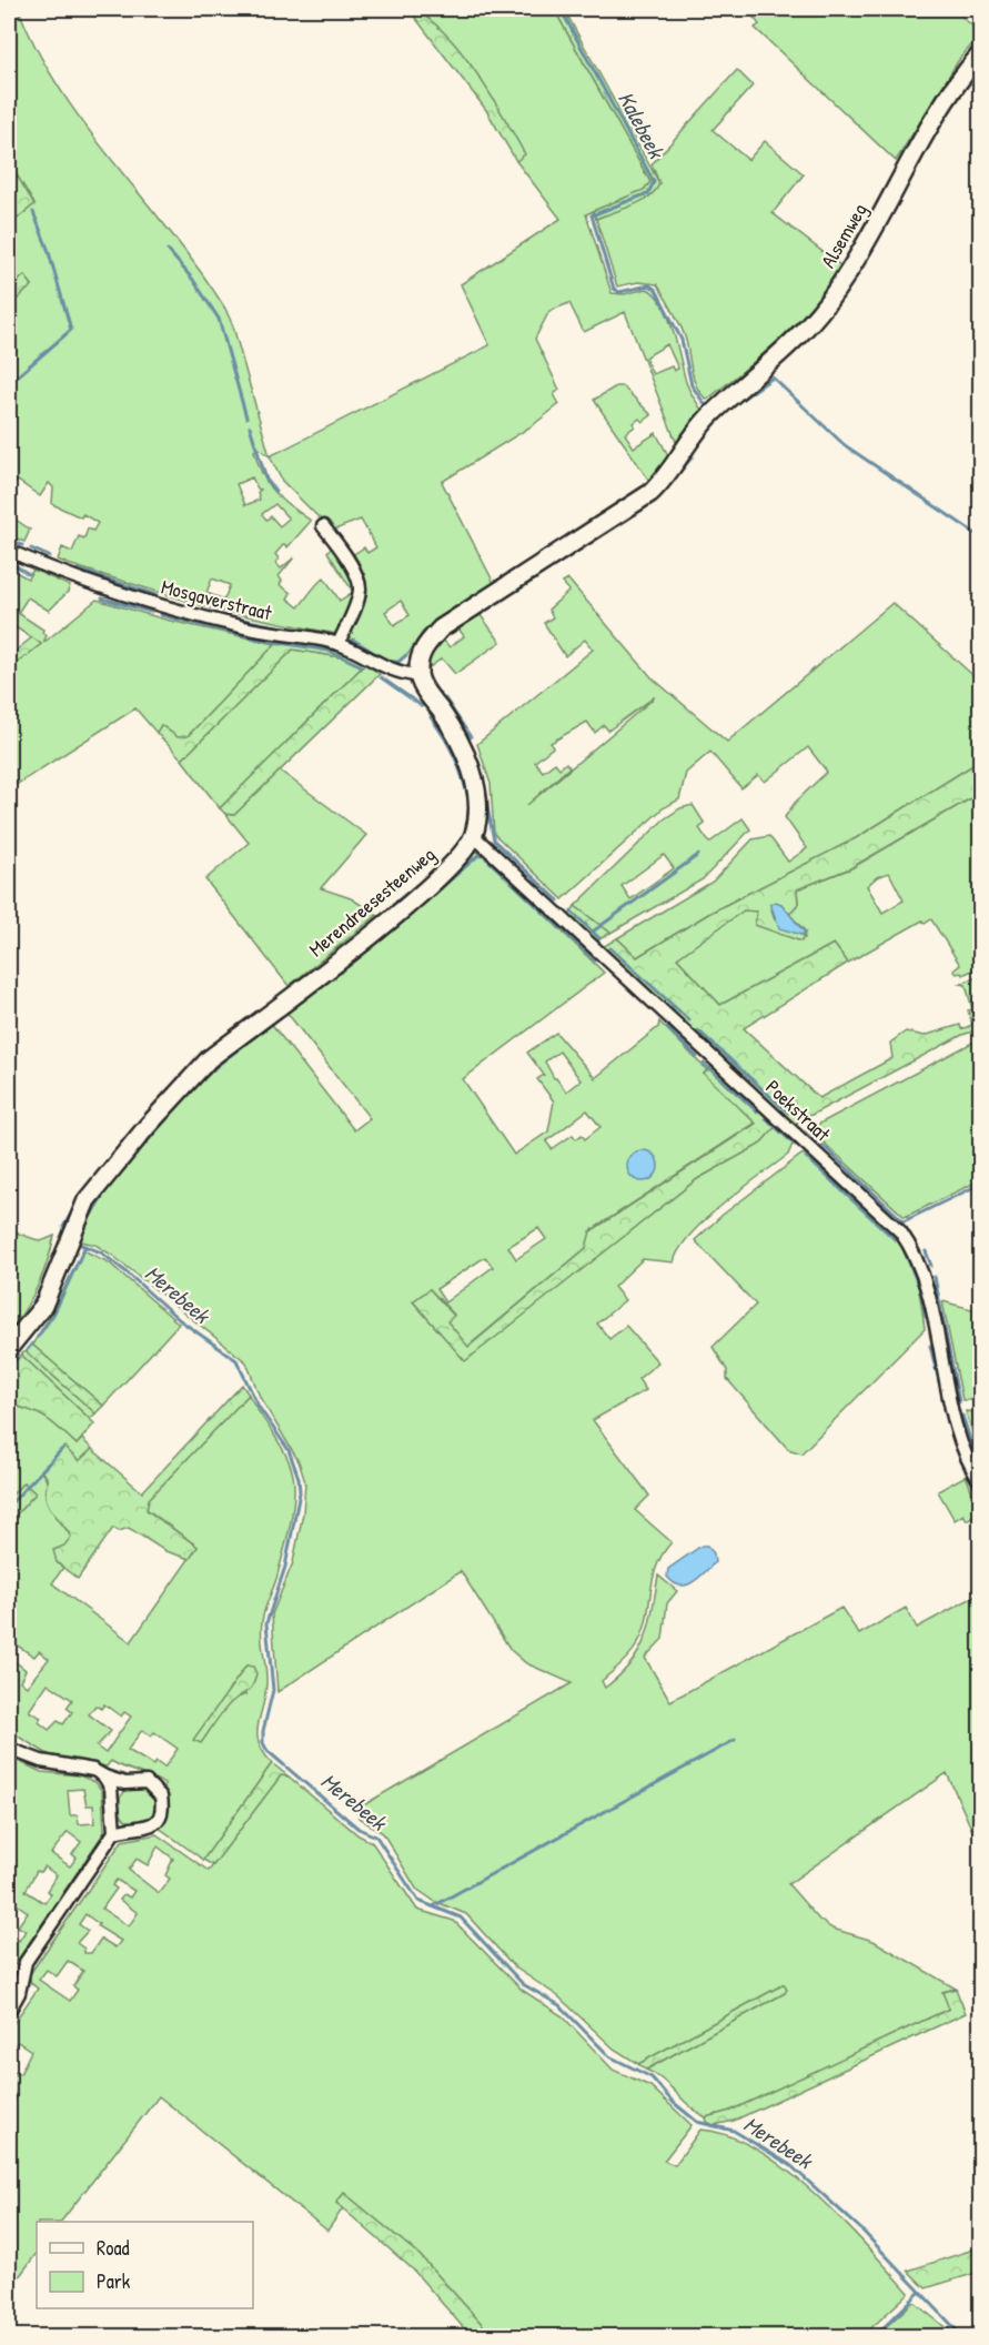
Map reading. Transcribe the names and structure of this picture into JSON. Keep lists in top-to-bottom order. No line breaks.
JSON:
{"streets":{"main road":["Alsemweg","Merendreesesteenweg"],"street":["Mosgaverstraat","Poekstraat"]},"crossings":[["Alsemweg","Mosgaverstraat"],["Merendreesesteenweg","Poekstraat"]],"water":["Kalebeek","Merebeek"],"legend":["Road","Park"]}
